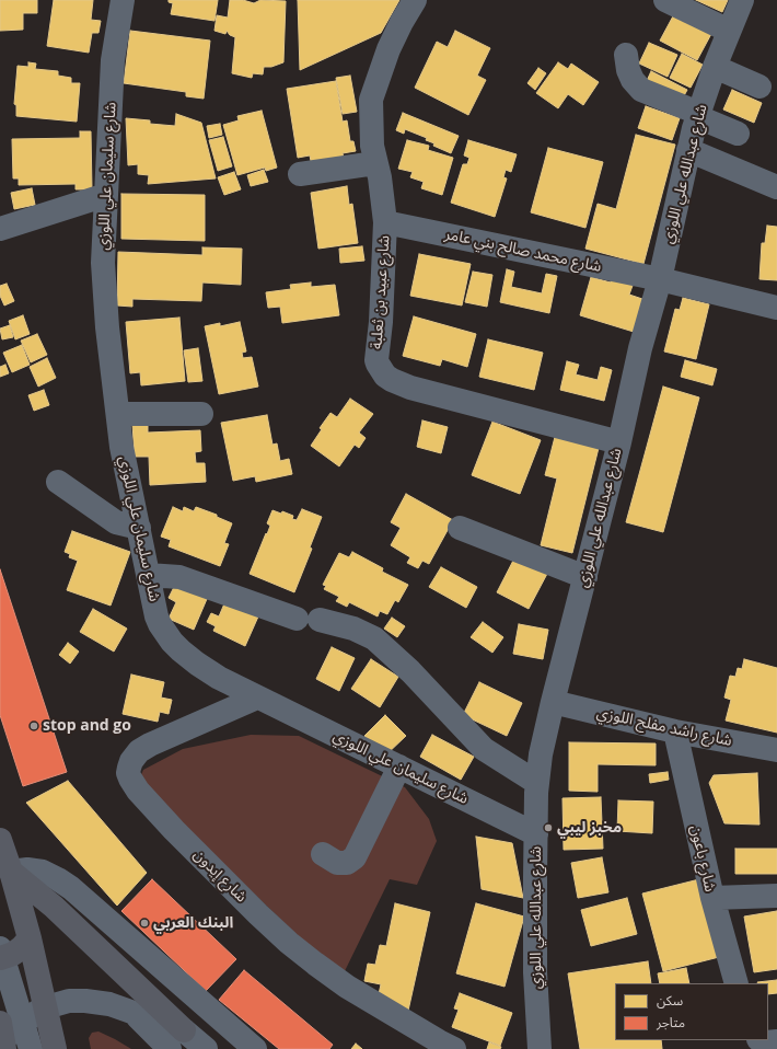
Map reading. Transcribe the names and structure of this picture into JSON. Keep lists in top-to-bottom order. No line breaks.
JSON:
{"streets":{"street":["شارع عبدالله علي اللوزي","شارع سليمان علي اللوزي","شارع محمد صالح بني عامر","شارع عبيد بن ثعلبة","شارع راشد مفلح اللوزي","شارع باعون","شارع إيدون"]},"crossings":[["شارع عبدالله علي اللوزي","شارع سليمان علي اللوزي"],["شارع عبدالله علي اللوزي","شارع محمد صالح بني عامر"],["شارع عبدالله علي اللوزي","شارع عبيد بن ثعلبة"],["شارع عبدالله علي اللوزي","شارع راشد مفلح اللوزي"],["شارع سليمان علي اللوزي","شارع إيدون"],["شارع محمد صالح بني عامر","شارع عبيد بن ثعلبة"],["شارع راشد مفلح اللوزي","شارع باعون"]],"places":["stop and go","مخبز ليبي","البنك العربي"],"legend":["سكن","متاجر"]}
